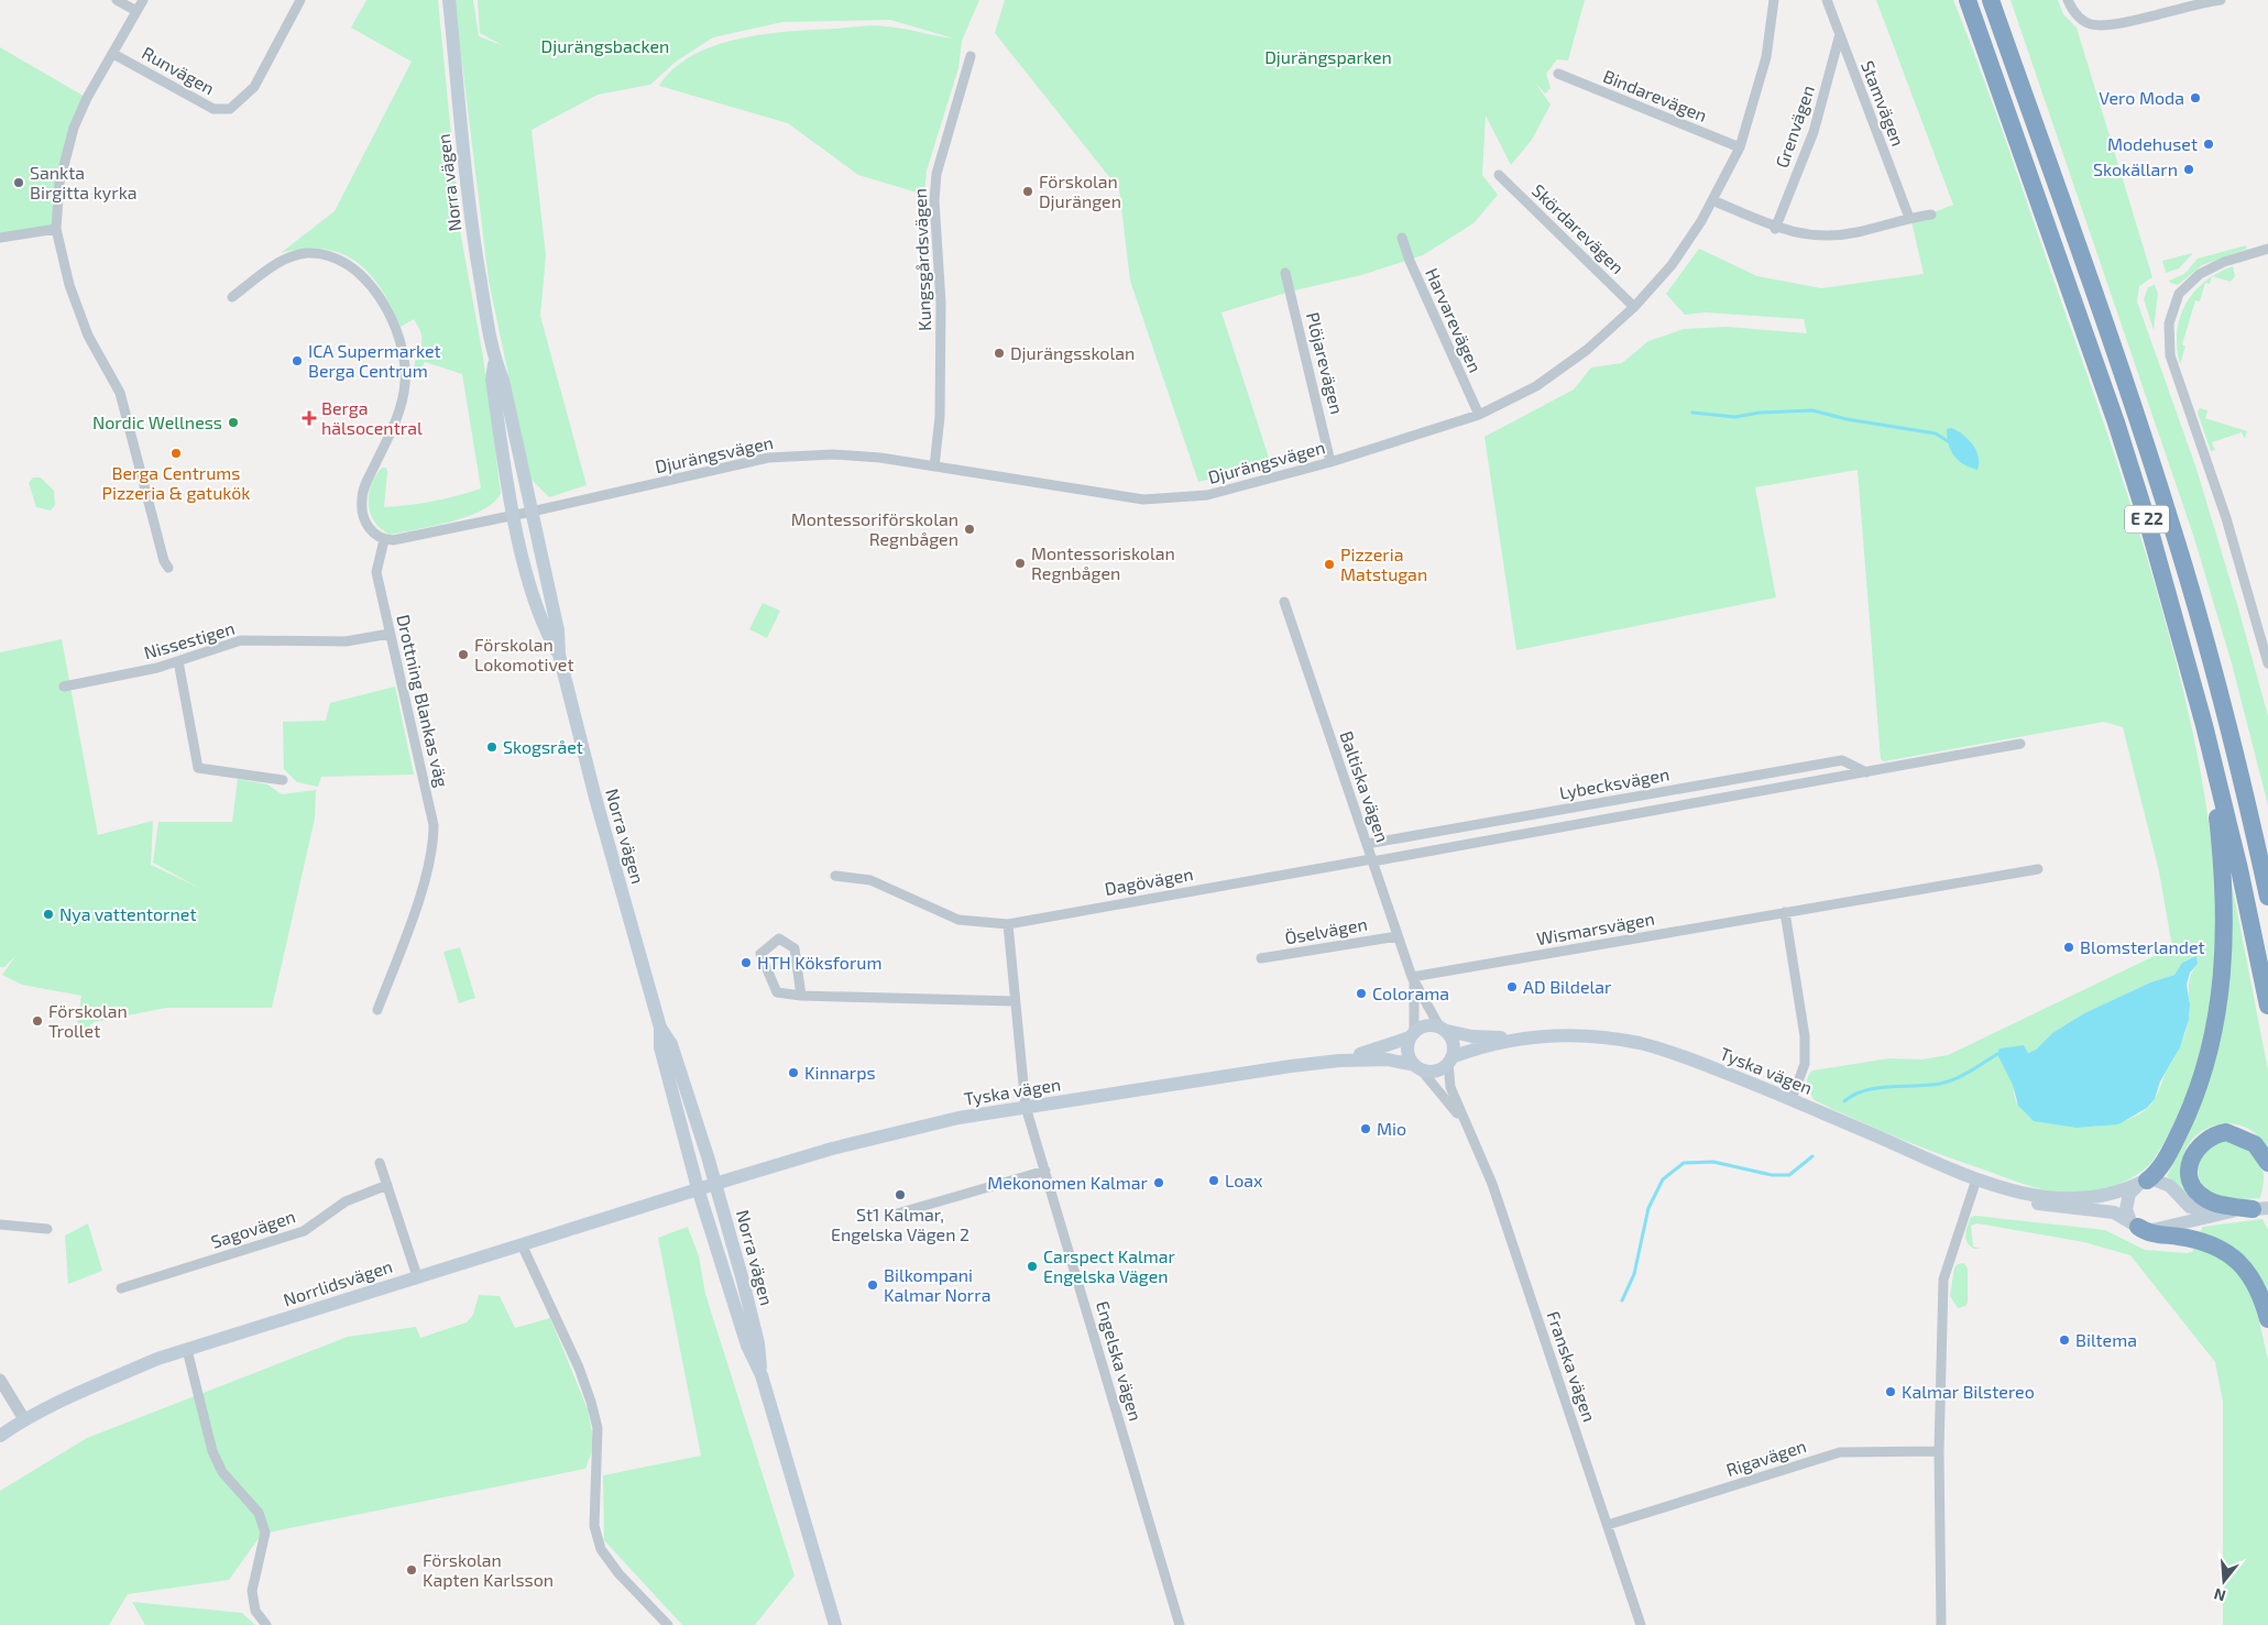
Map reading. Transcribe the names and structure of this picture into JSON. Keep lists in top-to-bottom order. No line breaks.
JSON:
{"streets":{"highway":["E 22"],"main road":["Norra vägen","Tyska vägen","Norrlidsvägen"],"street":["Runvägen","Bindarevägen","Stamvägen","Grenvägen","Skördarevägen","Kungsgårdsvägen","Harvarevägen","Plöjarevägen","Djurängsvägen","Nissestigen","Drottning Blankas väg","Lybecksvägen","Baltiska vägen","Dagövägen","Wismarsvägen","Öselvägen","Sagovägen","Engelska vägen","Franska vägen","Rigavägen"]},"crossings":[["Bindarevägen","Djurängsvägen"],["Stamvägen","Grenvägen"],["Norra vägen","Djurängsvägen"],["Norra vägen","Tyska vägen"],["Norra vägen","Norrlidsvägen"],["Skördarevägen","Djurängsvägen"],["Kungsgårdsvägen","Djurängsvägen"],["Harvarevägen","Djurängsvägen"],["Plöjarevägen","Djurängsvägen"],["Nissestigen","Drottning Blankas väg"],["Lybecksvägen","Baltiska vägen"],["Lybecksvägen","Dagövägen"],["Baltiska vägen","Dagövägen"],["Baltiska vägen","Wismarsvägen"],["Baltiska vägen","Öselvägen"],["Baltiska vägen","Tyska vägen"],["Baltiska vägen","Franska vägen"],["Tyska vägen","Norrlidsvägen"],["Tyska vägen","Engelska vägen"],["Tyska vägen","Franska vägen"],["Franska vägen","Rigavägen"]],"parks":["Djurängsbacken","Djurängsparken"],"places":{"other":["Vero Moda","Modehuset","Skokällarn","Sankta Birgitta kyrka","Förskolan Djurängen","Djurängsskolan","ICA Supermarket Berga Centrum","Nordic Wellness","Berga Centrums Pizzeria & gatukök","Montessoriförskolan Regnbågen","Montessoriskolan Regnbågen","Pizzeria Matstugan","Förskolan Lokomotivet","Skogsrået","Nya vattentornet","Blomsterlandet","HTH Köksforum","AD Bildelar","Colorama","Förskolan Trollet","Kinnarps","Mio","Loax","Mekonomen Kalmar","St1 Kalmar, Engelska Vägen 2","Carspect Kalmar Engelska Vägen","Bilkompani Kalmar Norra","Biltema","Kalmar Bilstereo","Förskolan Kapten Karlsson"],"health":["Berga hälsocentral"]},"north":"bottom"}
